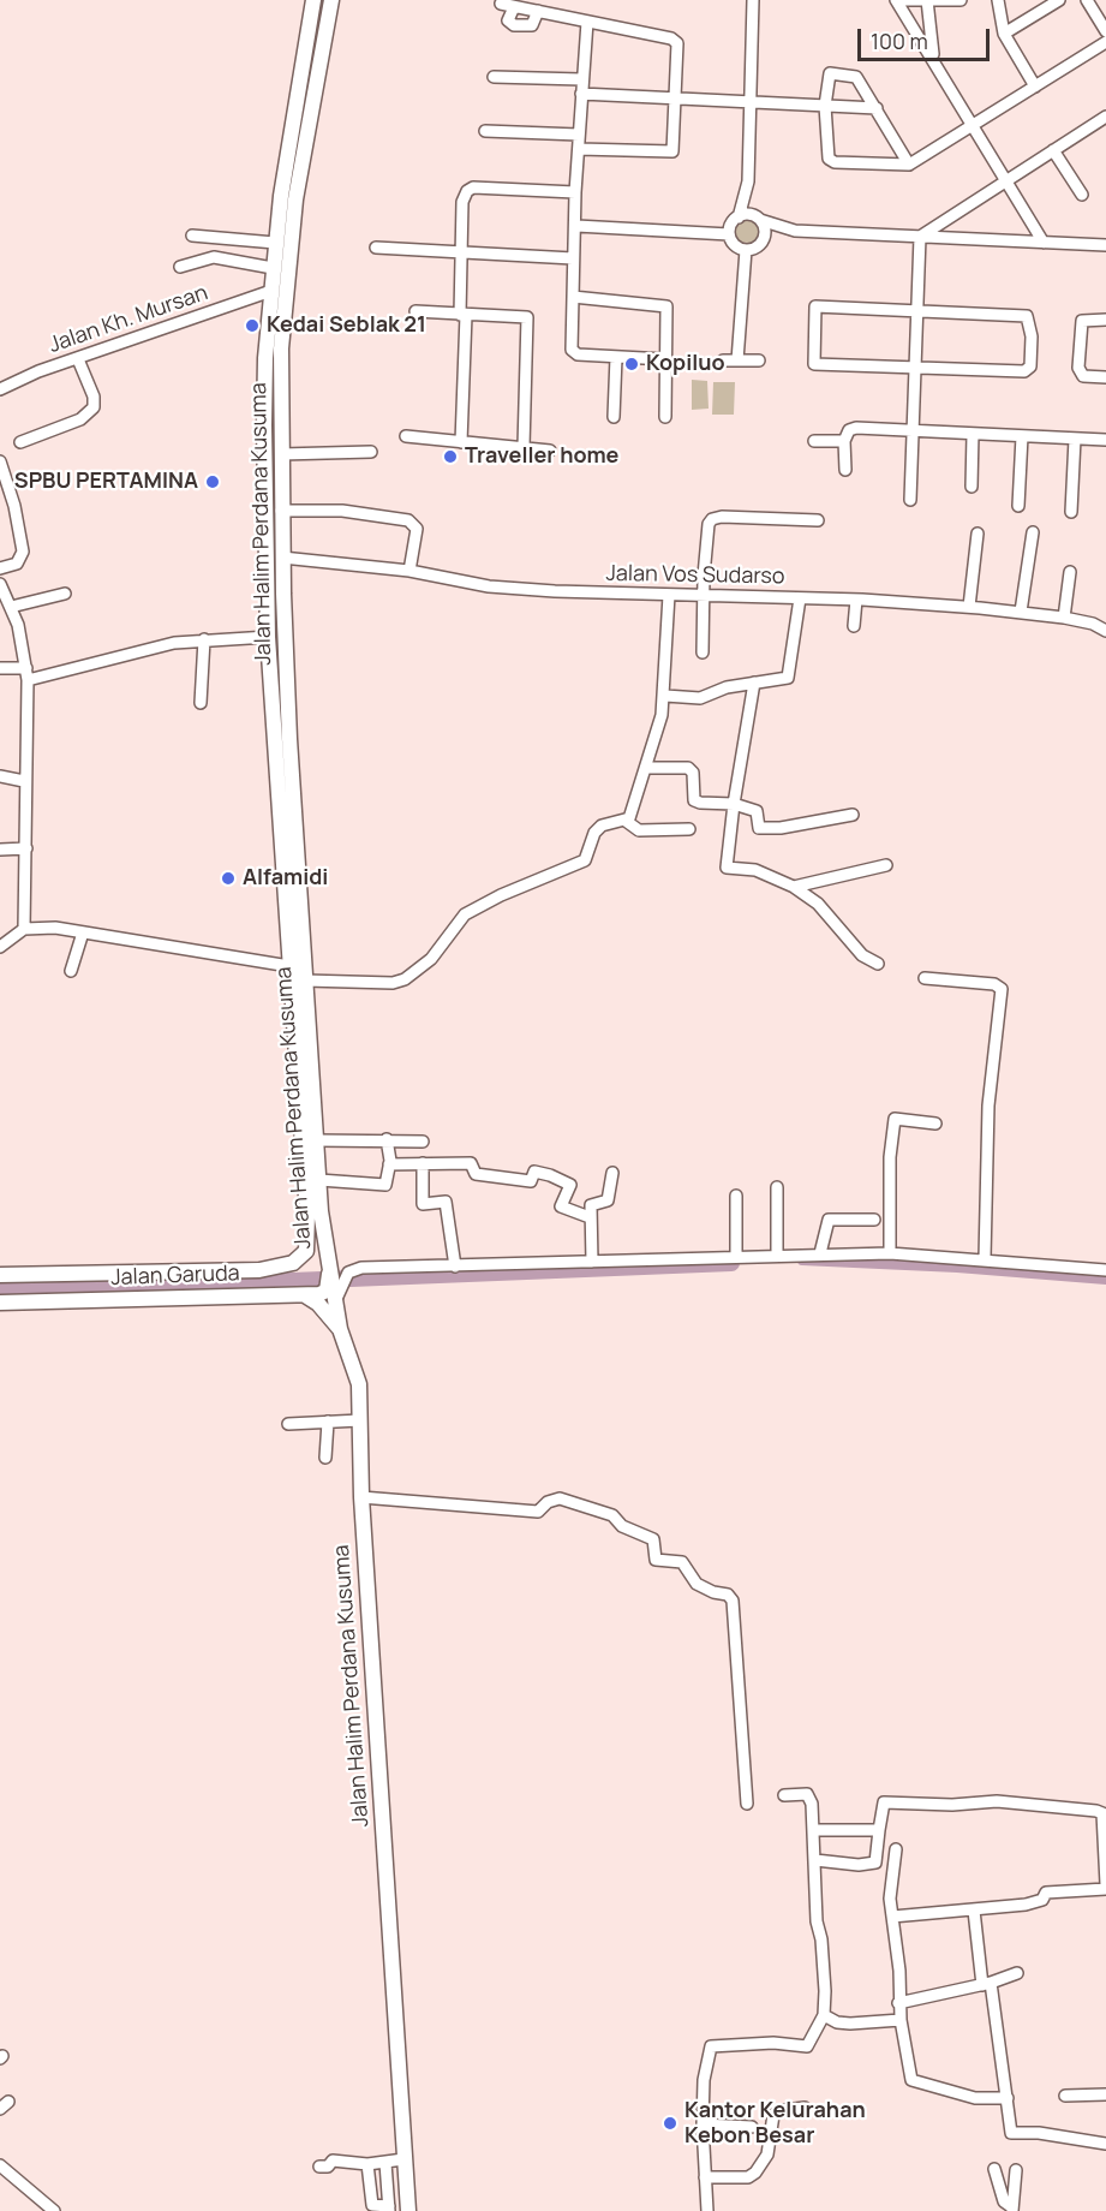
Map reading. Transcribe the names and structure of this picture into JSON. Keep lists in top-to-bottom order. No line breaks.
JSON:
{"streets":{"main road":["Jalan Halim Perdana Kusuma","Jalan Garuda"],"street":["Jalan Kh. Mursan","Jalan Vos Sudarso"]},"crossings":[["Jalan Kh. Mursan","Jalan Halim Perdana Kusuma"],["Jalan Halim Perdana Kusuma","Jalan Vos Sudarso"],["Jalan Halim Perdana Kusuma","Jalan Garuda"]],"places":["Kedai Seblak 21","Kopiluo","Traveller home","SPBU PERTAMINA","Alfamidi","Kantor Kelurahan Kebon Besar"],"scale_bar":"100 m"}
